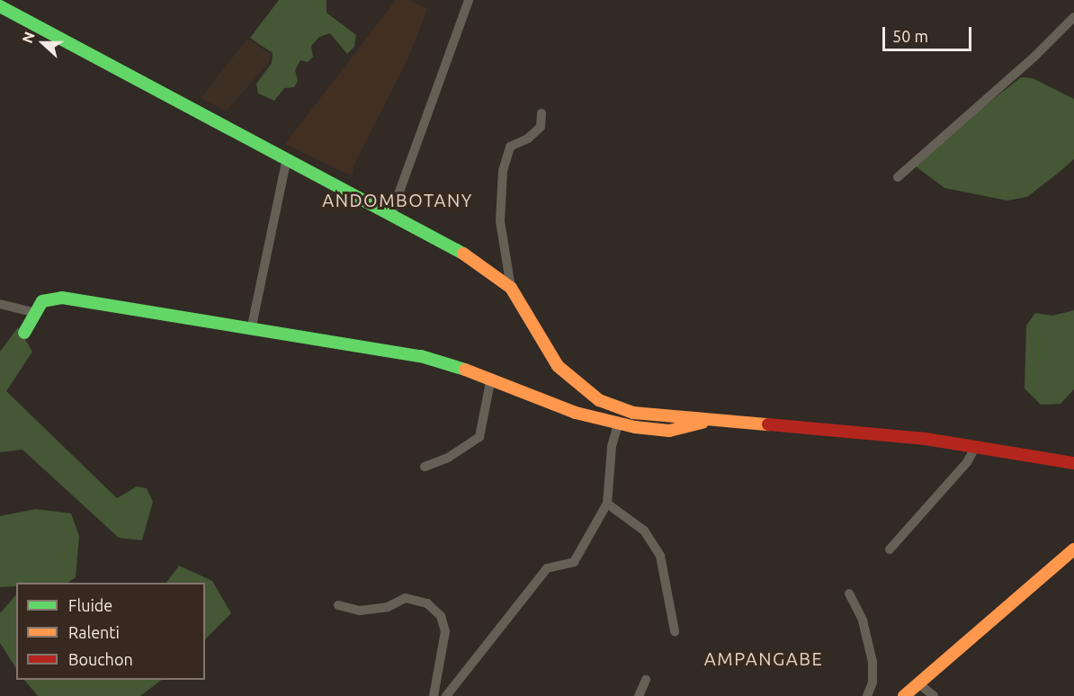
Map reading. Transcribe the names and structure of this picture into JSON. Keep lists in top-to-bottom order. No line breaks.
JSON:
{"districts":["ANDOMBOTANY","AMPANGABE"],"legend":["Fluide","Ralenti","Bouchon"],"scale_bar":"50 m","north":"left"}
